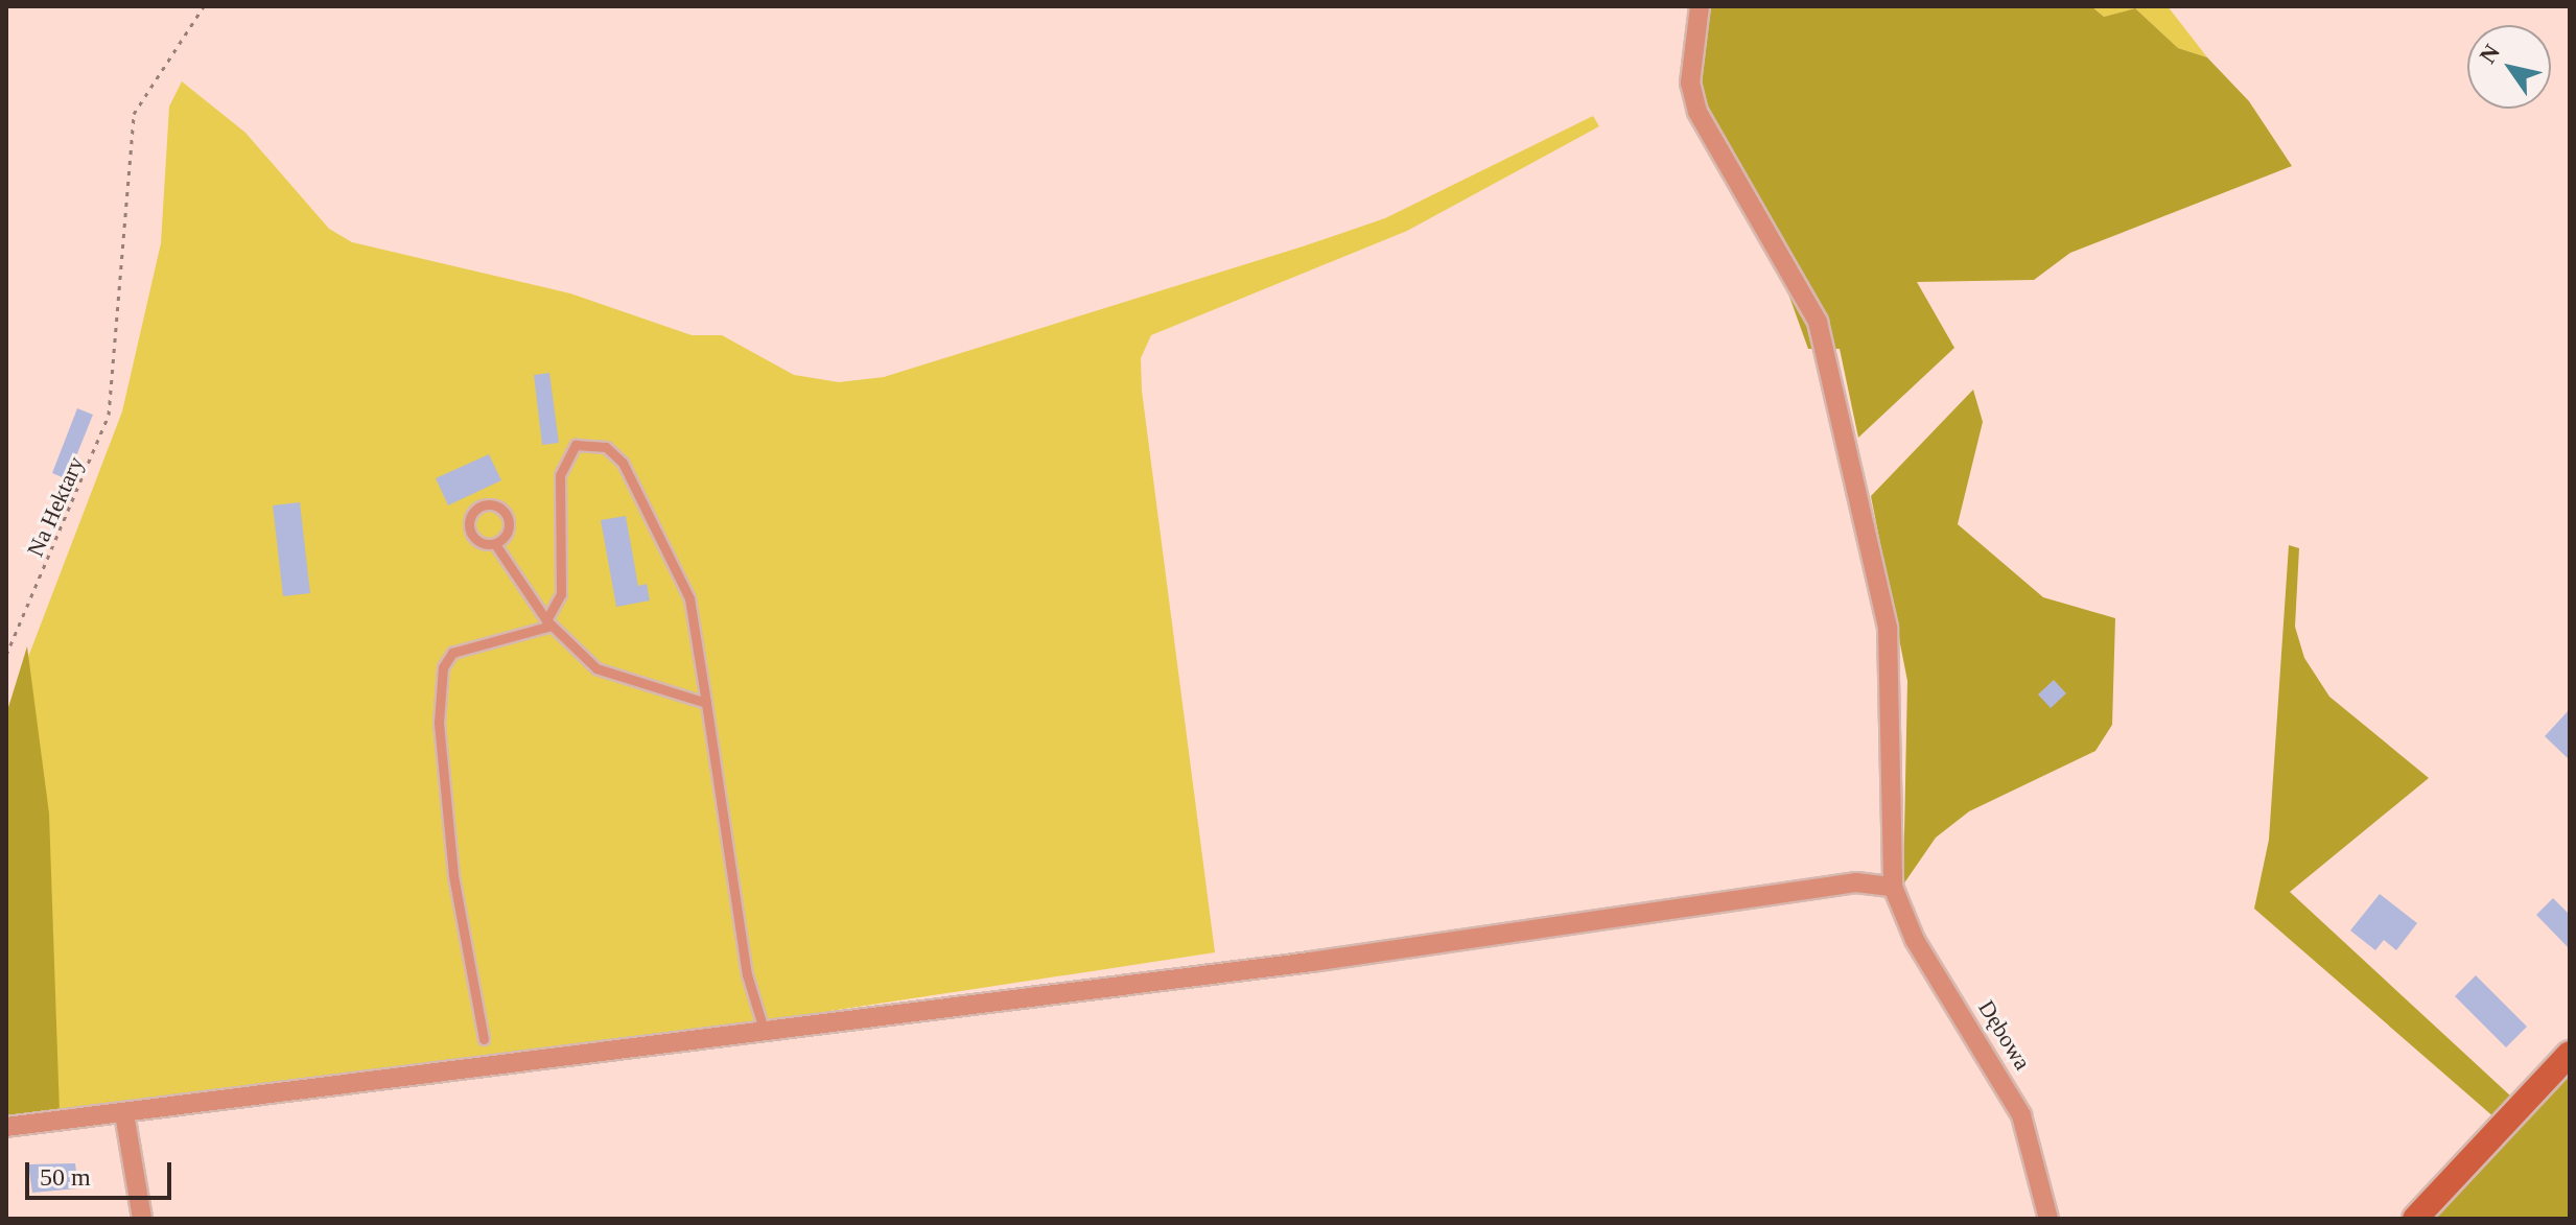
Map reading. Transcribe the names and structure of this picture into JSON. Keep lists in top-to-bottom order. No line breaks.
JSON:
{"streets":{"street":["Dębowa"],"path":["Na Hektary"]},"scale_bar":"50 m","north":"top left"}
